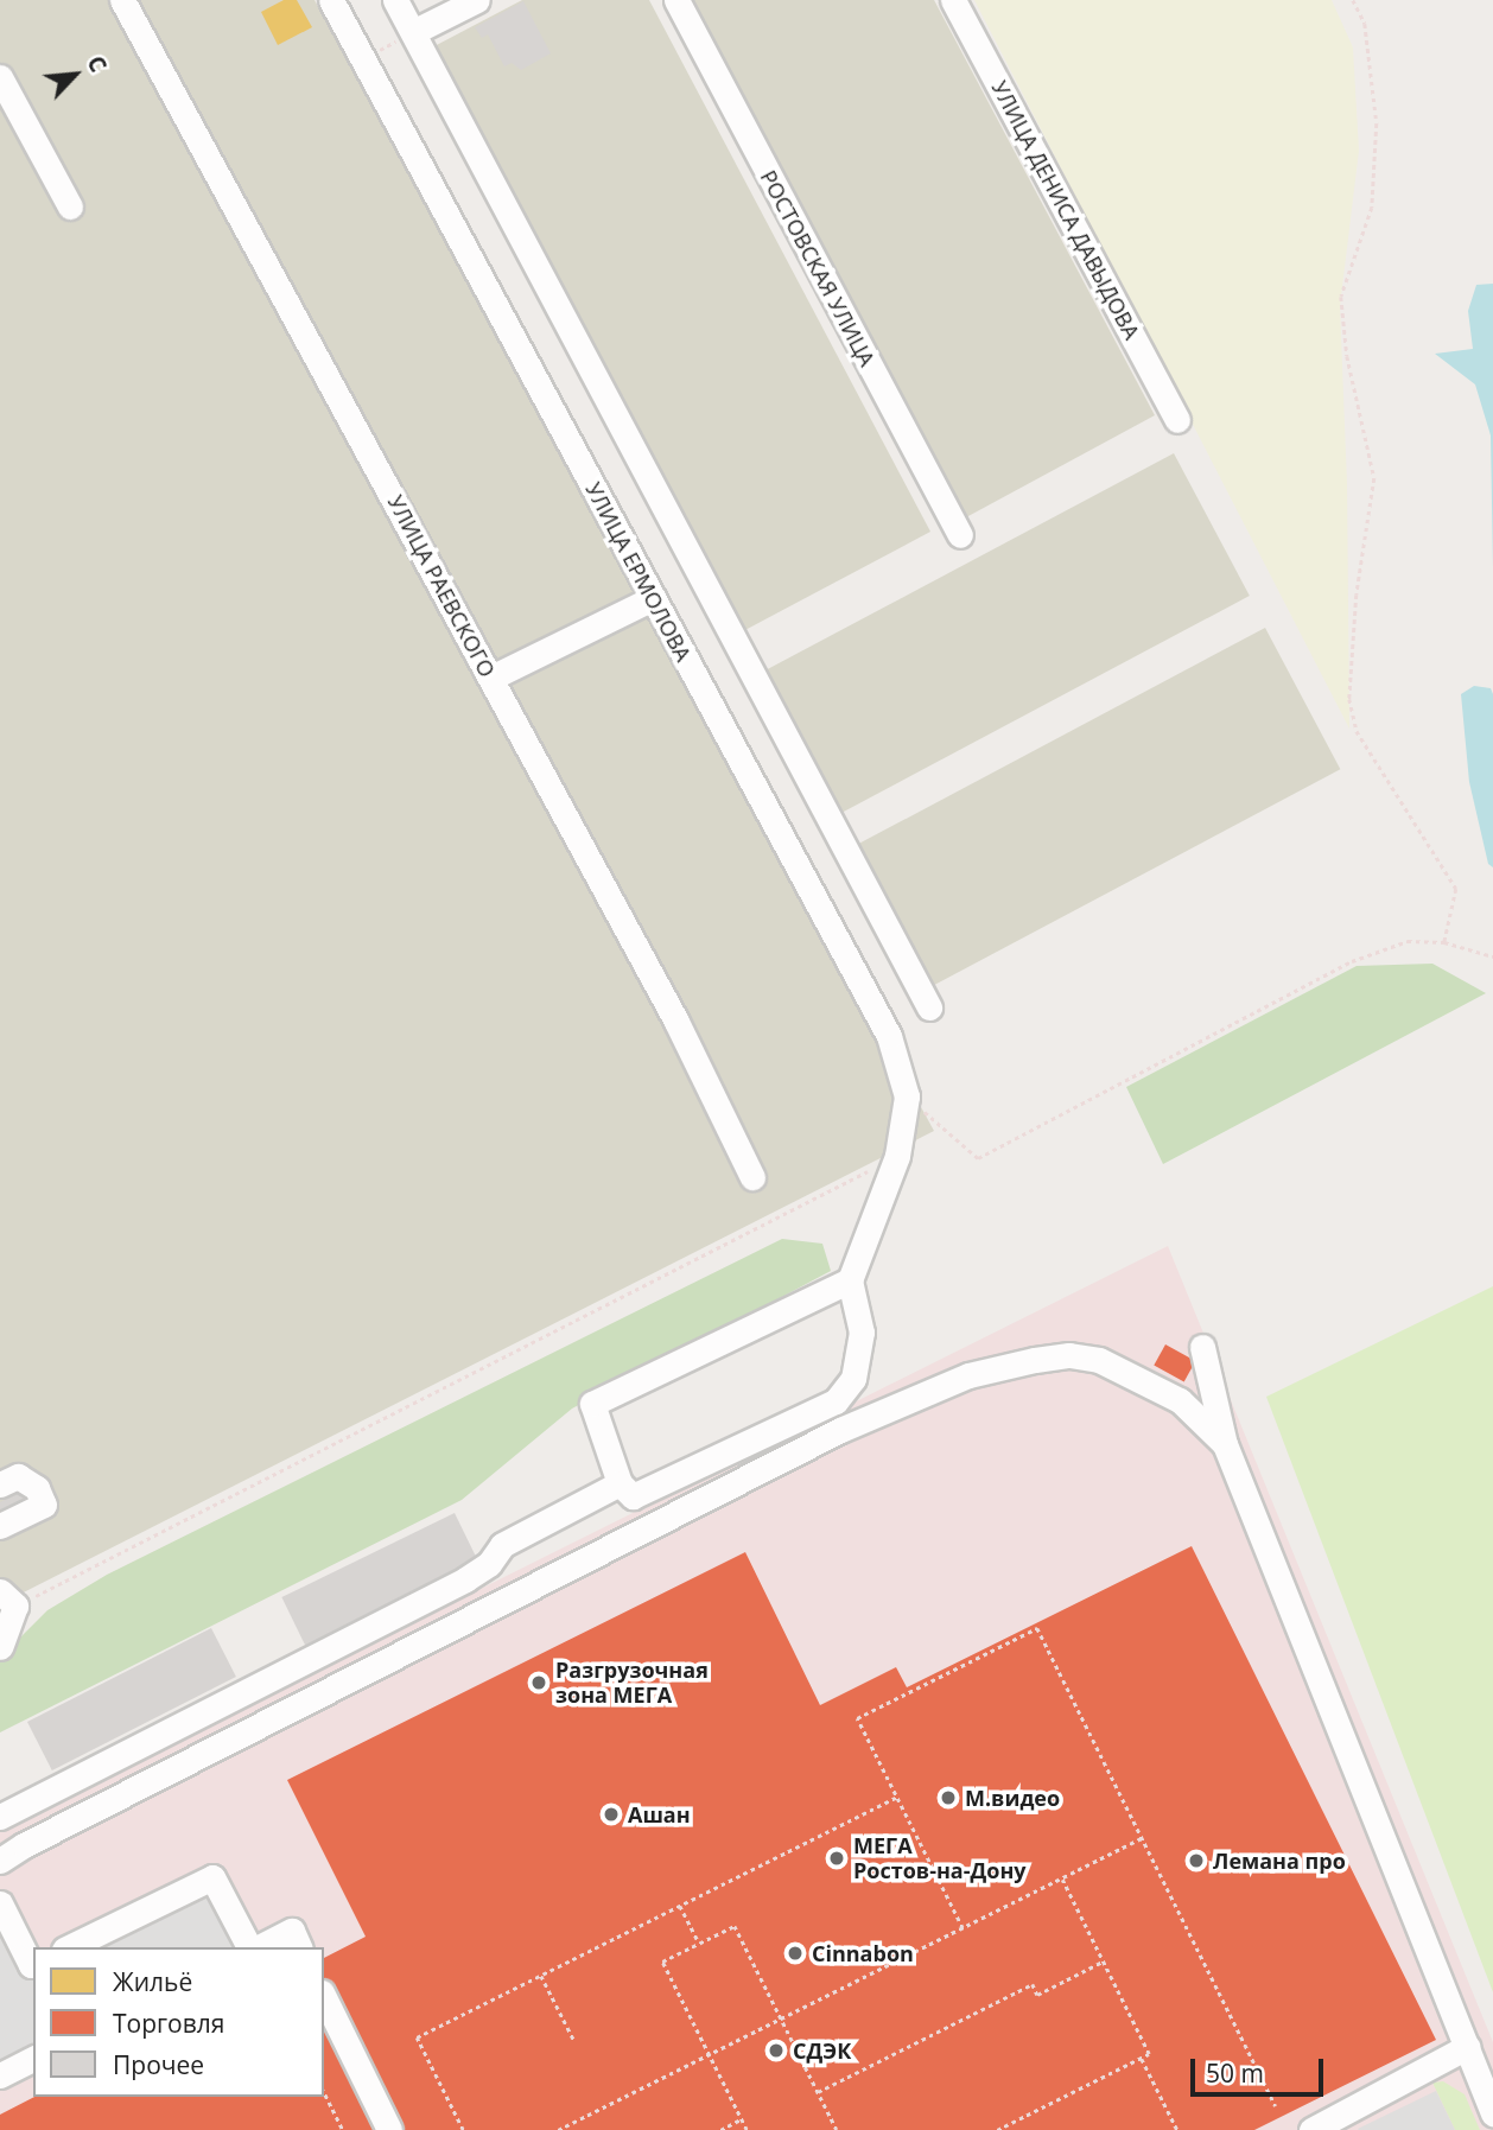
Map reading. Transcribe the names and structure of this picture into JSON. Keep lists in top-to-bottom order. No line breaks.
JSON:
{"streets":{"street":["УЛИЦА ДЕНИСА ДАВЫДОВА","РОСТОВСКАЯ УЛИЦА","УЛИЦА ЕРМОЛОВА","УЛИЦА РАЕВСКОГО"]},"places":["Разгрузочная зона МЕГА","М.видео","Ашан","МЕГА Ростов-на-Дону","Лемана про","Cinnabon","СДЭК"],"legend":["Жильё","Торговля","Прочее"],"scale_bar":"50 m","north":"top right"}
